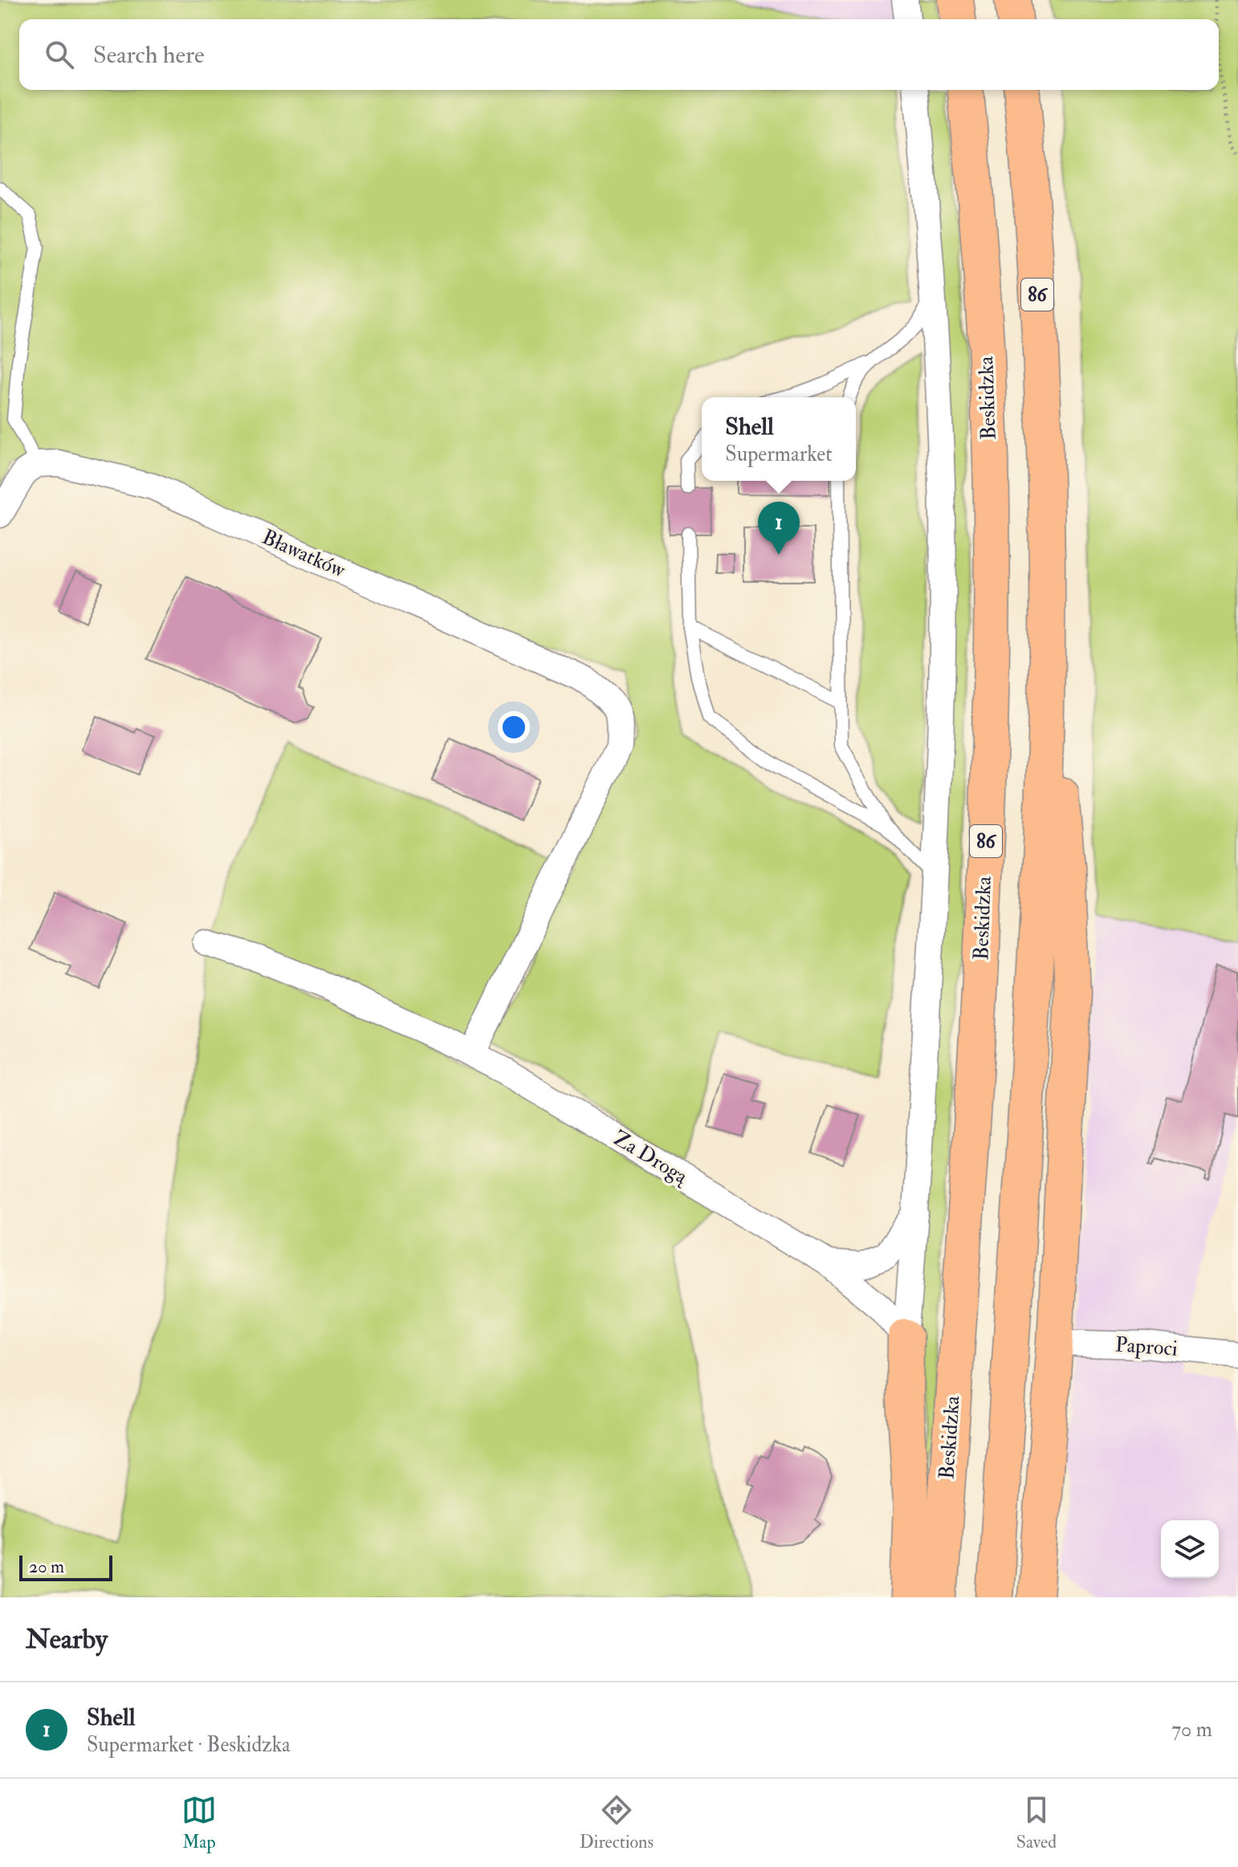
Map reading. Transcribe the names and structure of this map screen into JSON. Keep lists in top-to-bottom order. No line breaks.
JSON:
{"streets":{"main road":["86","Beskidzka"],"street":["Bławatków","Za Drogą","Paproci"]},"crossings":[["Bławatków","Za Drogą"]],"scale_bar":"20 m","page":{"search":"Search here","popup":["Shell","Supermarket"],"pins":"1","scale":"20 m","heading":"Nearby","list":[{"mark":"1","name":"Shell","note":"Supermarket · Beskidzka","value":"70 m"}],"nav":["Map","Directions","Saved"]}}
